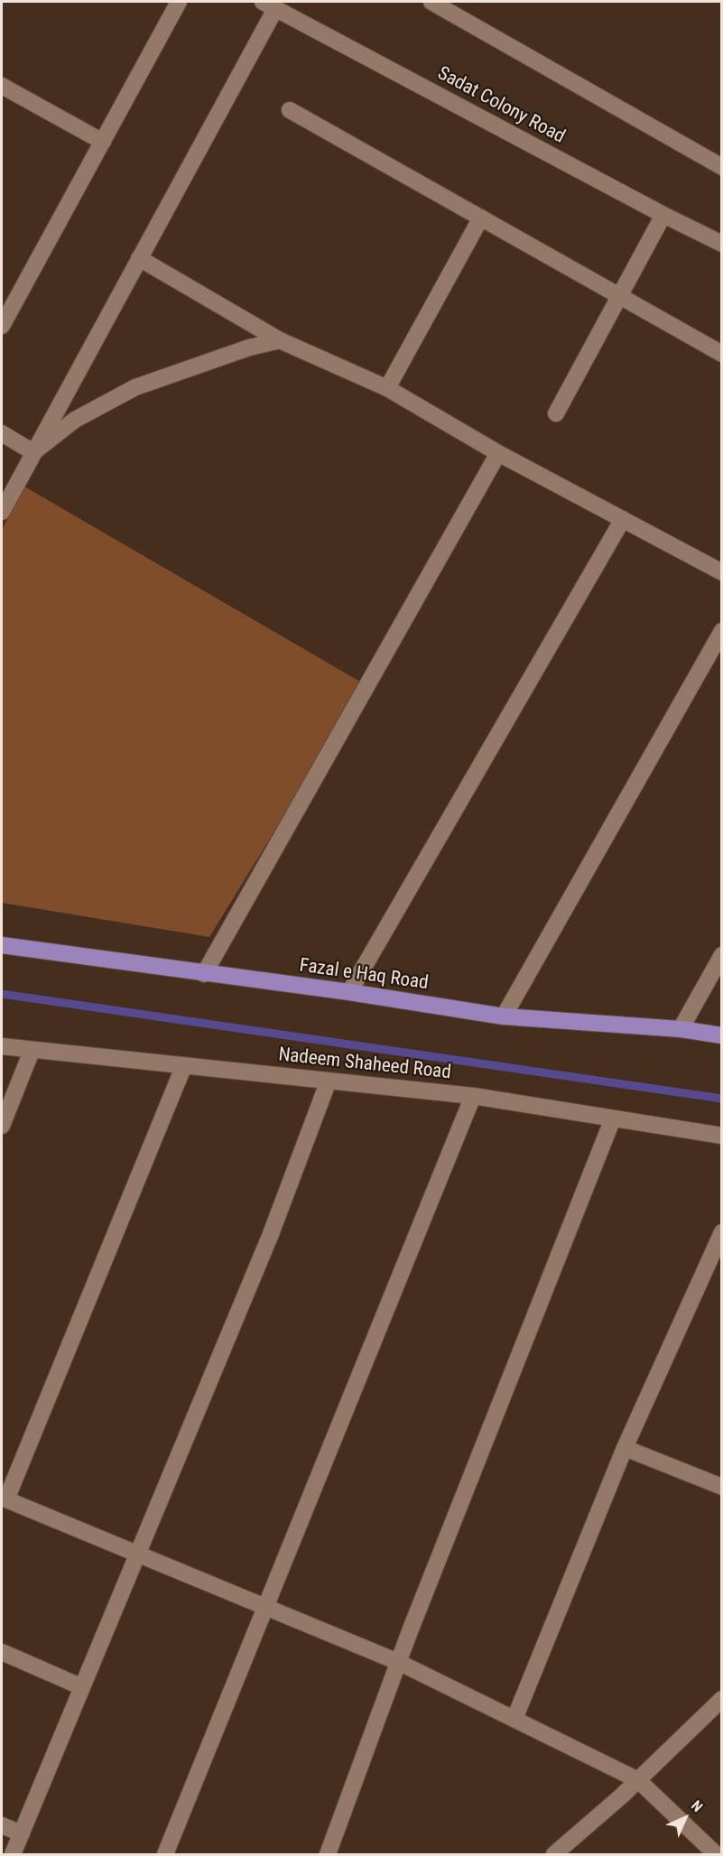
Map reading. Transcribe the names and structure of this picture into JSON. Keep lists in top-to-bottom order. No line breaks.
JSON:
{"streets":{"main road":["Fazal e Haq Road"],"street":["Sadat Colony Road","Nadeem Shaheed Road"]},"north":"top right"}
